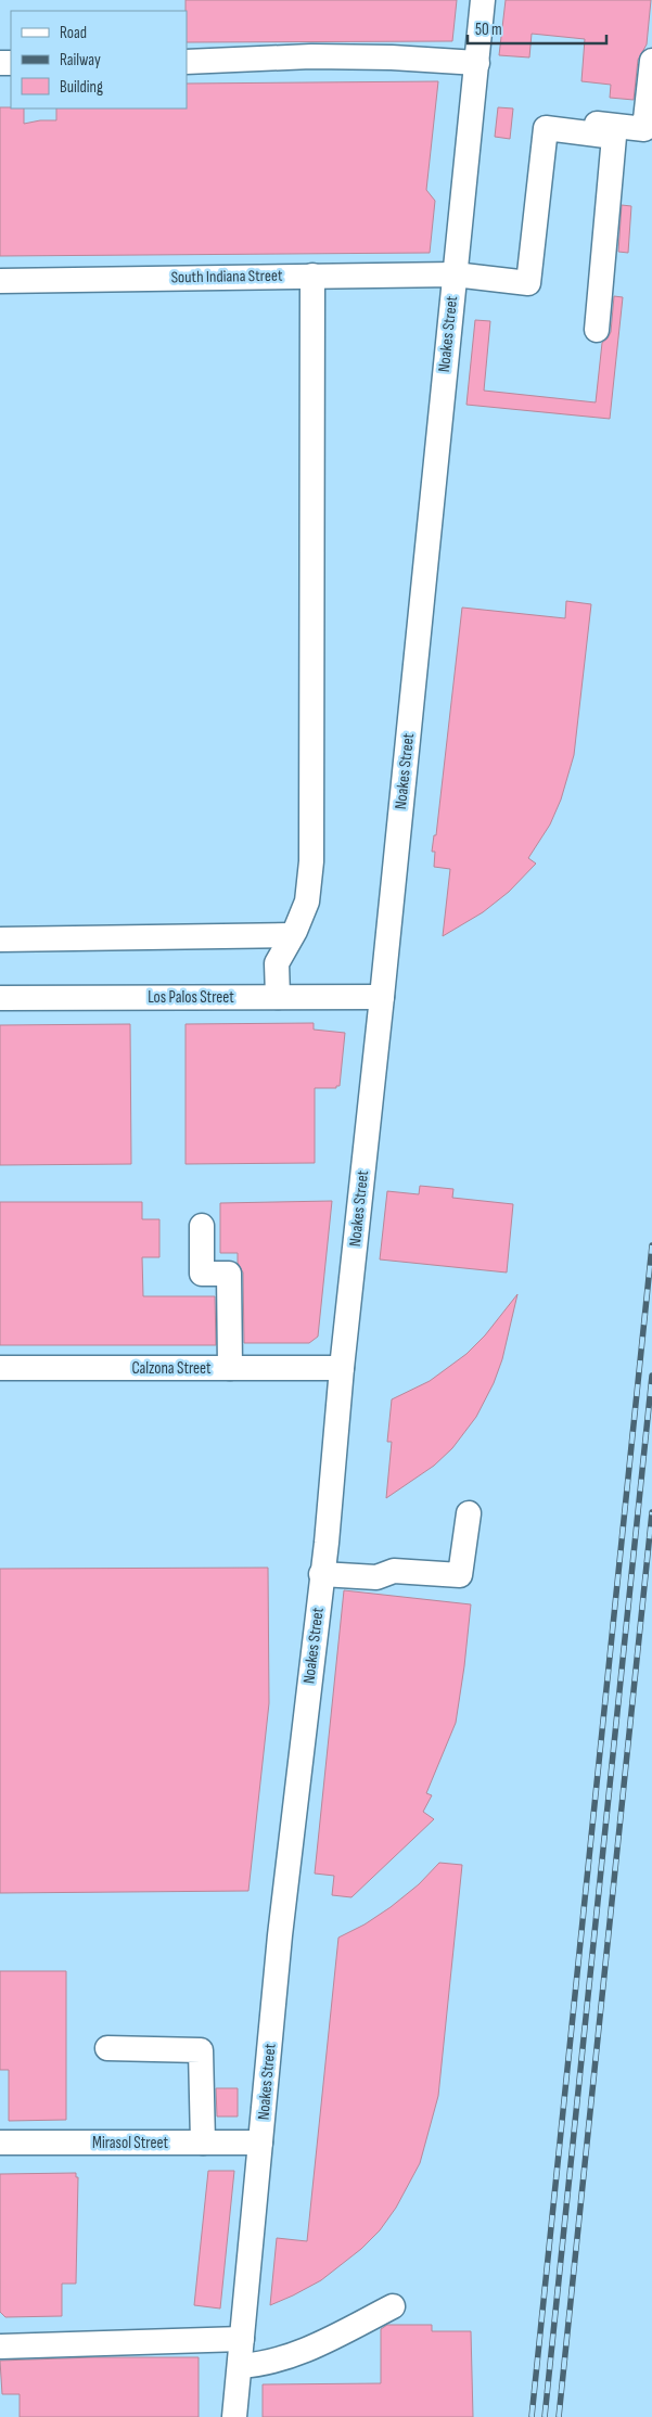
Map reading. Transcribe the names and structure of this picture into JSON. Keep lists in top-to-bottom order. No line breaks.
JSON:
{"streets":{"street":["South Indiana Street","Noakes Street","Los Palos Street","Calzona Street","Mirasol Street"]},"crossings":[["South Indiana Street","Noakes Street"],["Noakes Street","Los Palos Street"],["Noakes Street","Calzona Street"],["Noakes Street","Mirasol Street"]],"legend":["Road","Railway","Building"],"scale_bar":"50 m"}
